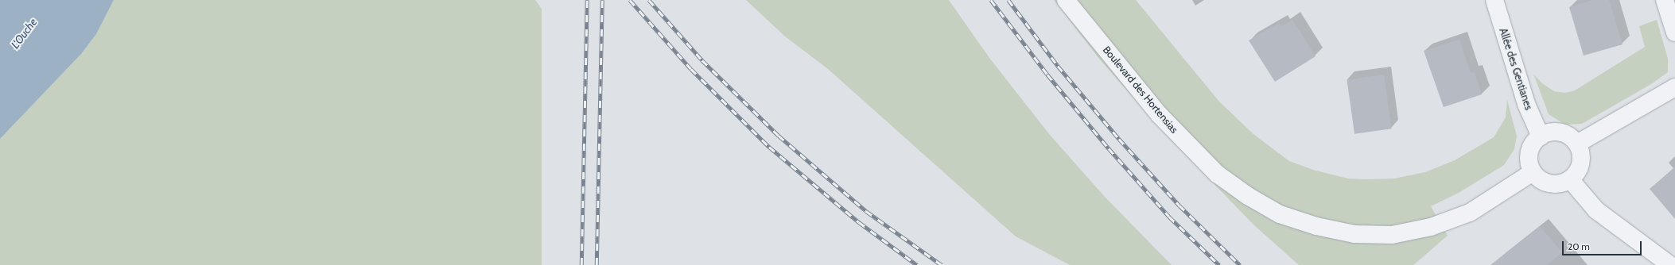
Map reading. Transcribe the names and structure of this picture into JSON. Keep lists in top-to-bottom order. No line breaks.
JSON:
{"streets":{"street":["Allée des Gentianes","Boulevard des Hortensias"]},"crossings":[["Allée des Gentianes","Boulevard des Hortensias"]],"water":["L'Ouche"],"scale_bar":"20 m"}
